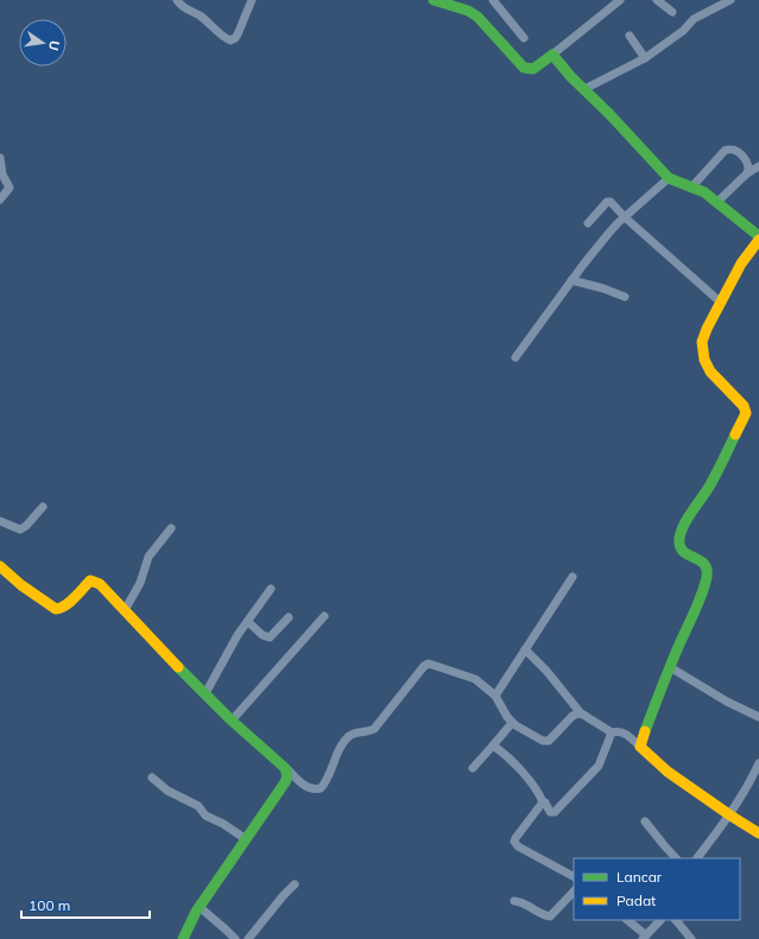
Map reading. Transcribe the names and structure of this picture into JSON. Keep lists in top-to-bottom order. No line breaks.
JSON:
{"legend":["Lancar","Padat"],"scale_bar":"100 m","north":"right"}
